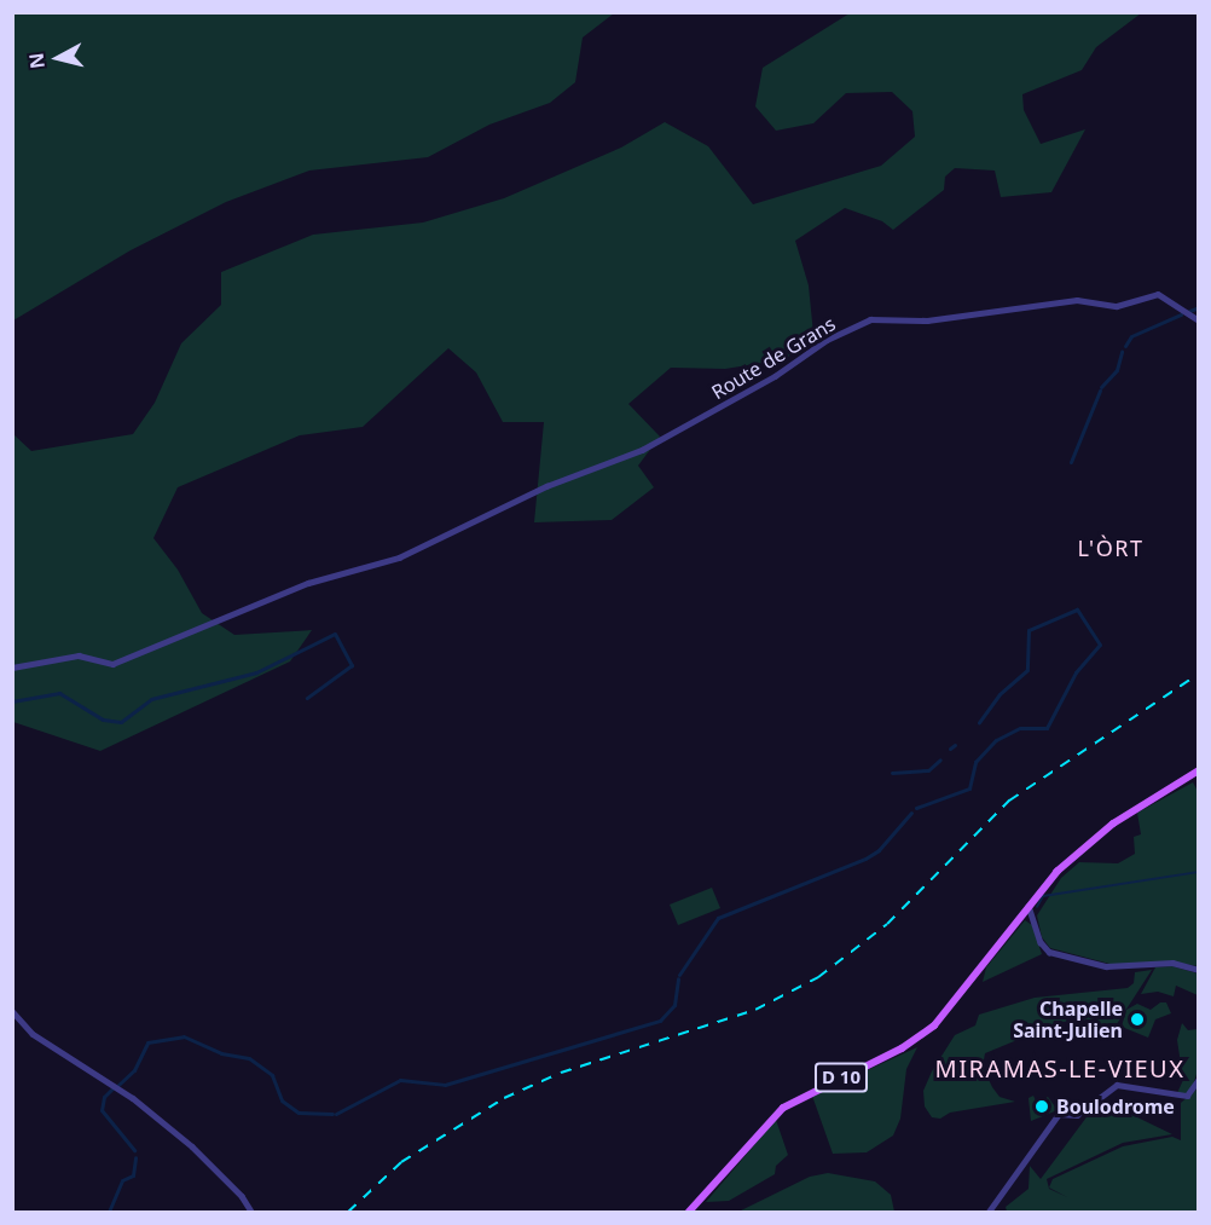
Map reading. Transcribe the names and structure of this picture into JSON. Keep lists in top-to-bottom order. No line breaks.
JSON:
{"streets":{"main road":["D 10"],"street":["Route de Grans"]},"districts":["L'ÒRT","MIRAMAS-LE-VIEUX"],"places":["Chapelle Saint-Julien","Boulodrome"],"north":"left"}
